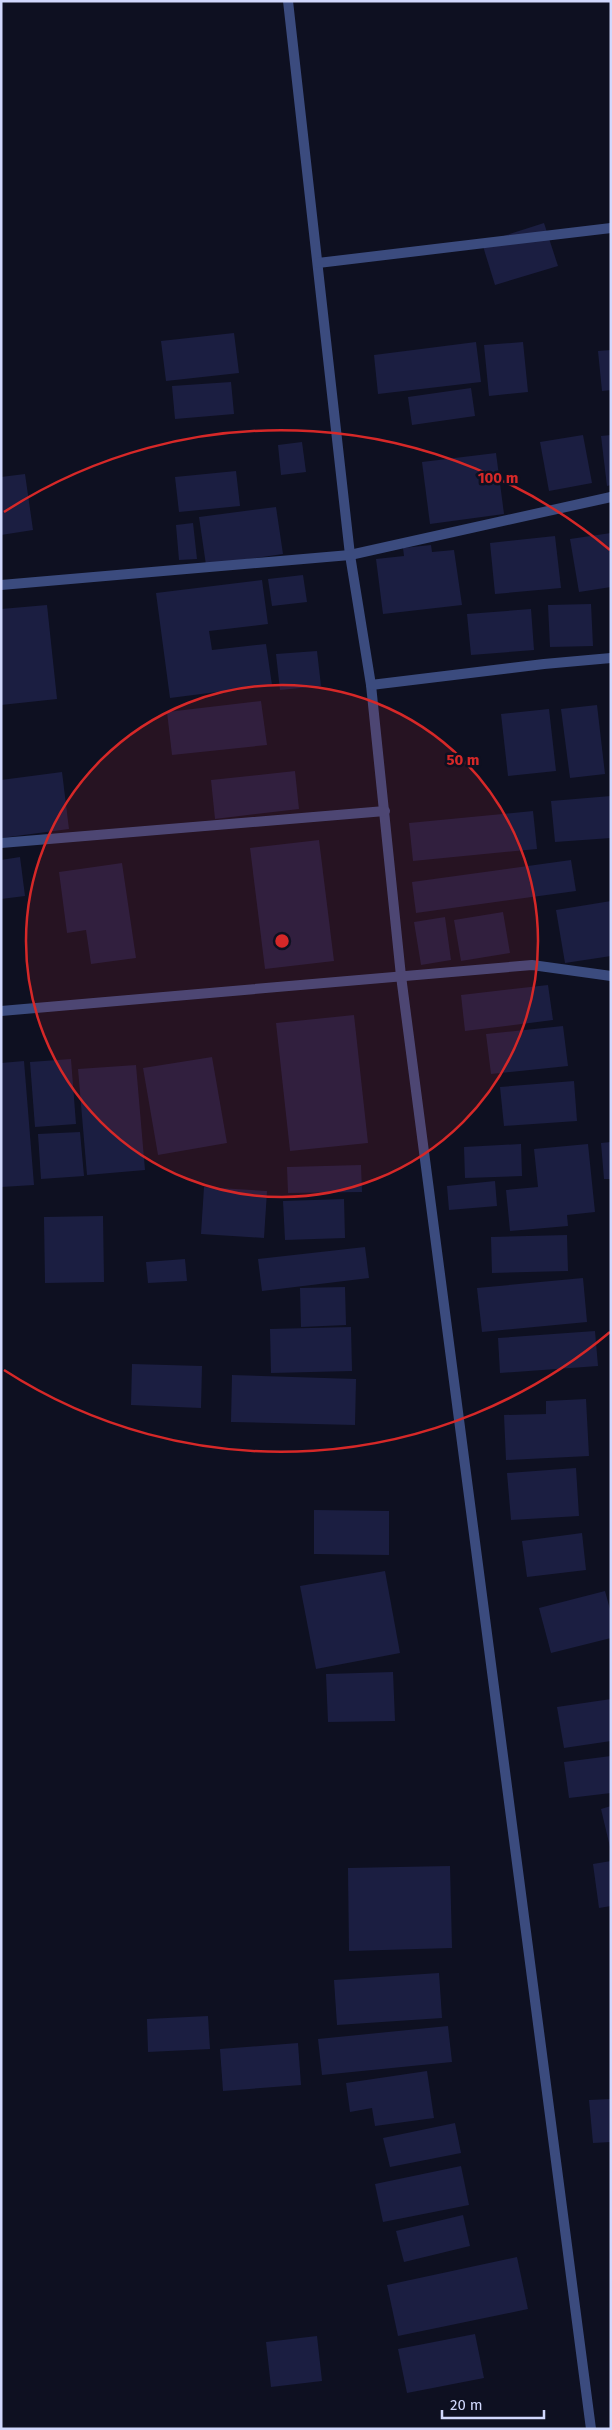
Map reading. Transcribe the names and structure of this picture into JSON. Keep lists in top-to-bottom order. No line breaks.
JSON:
{"scale_bar":"20 m","rings":["100 m","50 m"]}
